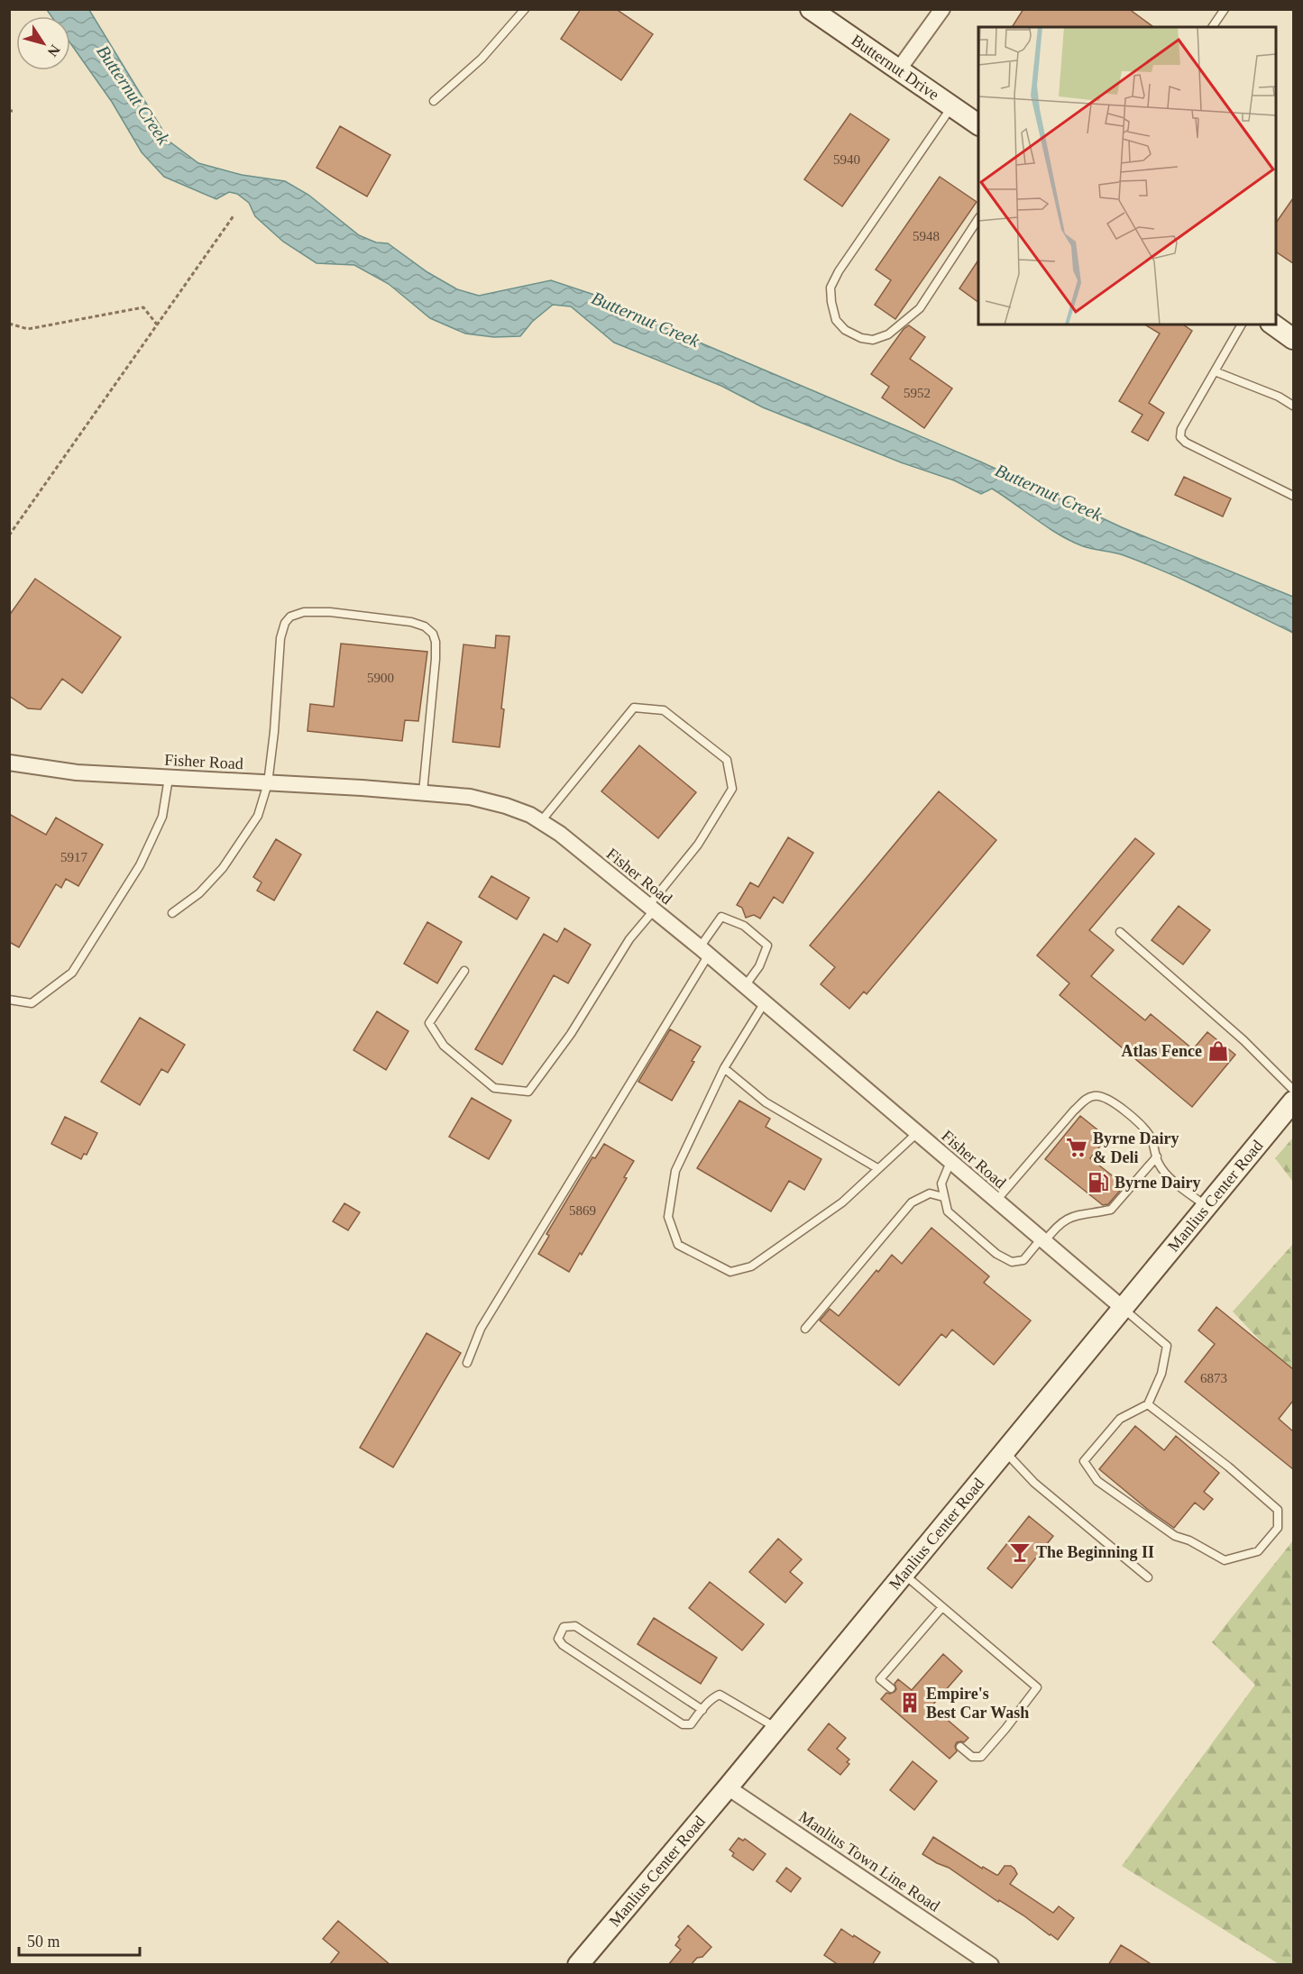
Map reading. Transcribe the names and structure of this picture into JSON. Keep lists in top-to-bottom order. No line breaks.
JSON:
{"streets":{"main road":["Butternut Drive","Manlius Center Road"],"street":["Fisher Road","Manlius Town Line Road"]},"crossings":[["Fisher Road","Manlius Center Road"],["Manlius Center Road","Manlius Town Line Road"]],"water":["Butternut Creek"],"places":{"shop":["Atlas Fence"],"supermarket":["Byrne Dairy & Deli"],"fuel station":["Byrne Dairy"],"bar":["The Beginning II"],"building":["Empire's Best Car Wash"]},"house_numbers":["5940","5948","5952","5900","5917","5869","6873"],"scale_bar":"50 m","north":"bottom right"}
